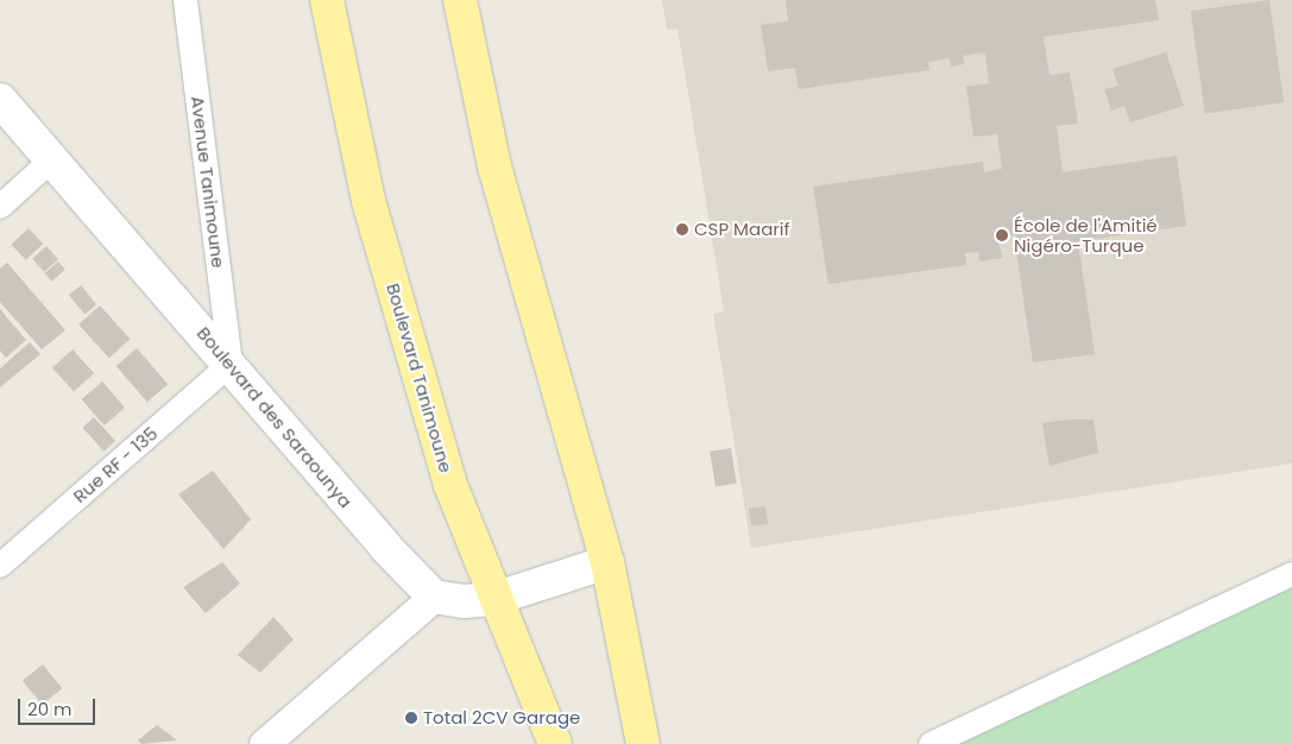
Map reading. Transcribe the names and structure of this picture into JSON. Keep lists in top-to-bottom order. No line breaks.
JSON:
{"streets":{"main road":["Boulevard Tanimoune","Boulevard des Saraounya"],"street":["Avenue Tanimoune","Rue RF - 135"]},"crossings":[["Avenue Tanimoune","Boulevard des Saraounya"],["Avenue Tanimoune","Rue RF - 135"],["Boulevard des Saraounya","Rue RF - 135"]],"places":["CSP Maarif","École de l'Amitié Nigéro-Turque","Total 2CV Garage"],"scale_bar":"20 m"}
